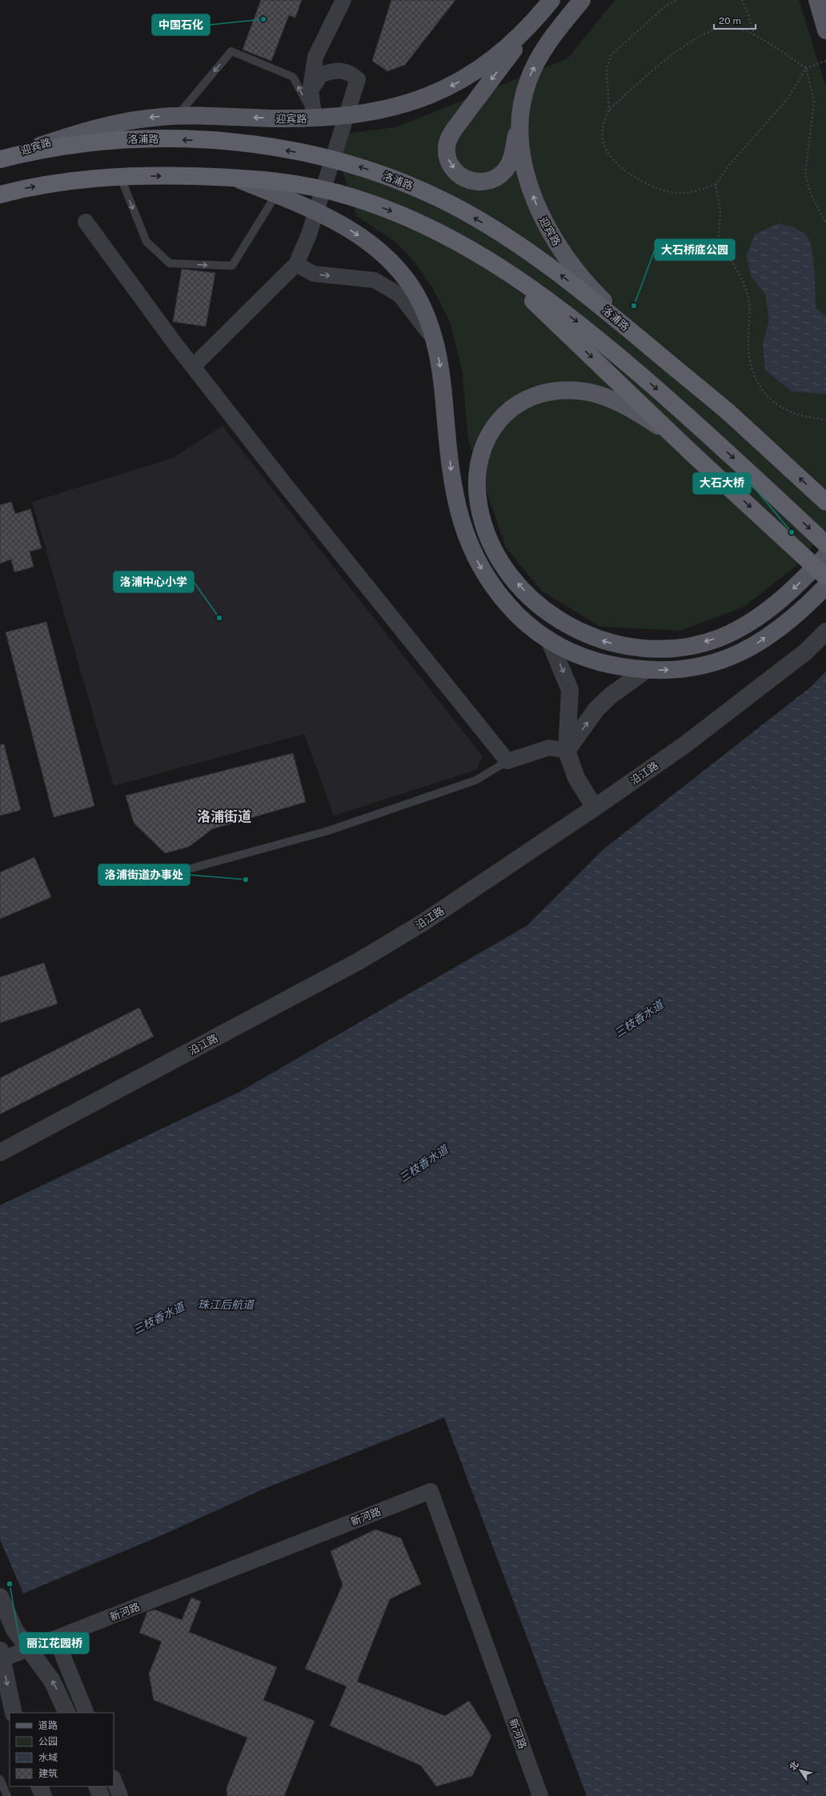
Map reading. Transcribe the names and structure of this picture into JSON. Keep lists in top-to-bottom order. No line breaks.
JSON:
{"streets":{"highway":["洛浦路"],"main road":["迎宾路"],"street":["沿江路","新河路"]},"crossings":[["迎宾路","洛浦路"]],"districts":["洛浦街道"],"water":["三枝香水道","珠江后航道"],"places":["中国石化","大石桥底公园","大石大桥","洛浦中心小学","洛浦街道办事处","丽江花园桥"],"legend":["道路","公园","水域","建筑"],"scale_bar":"20 m","north":"top left"}
